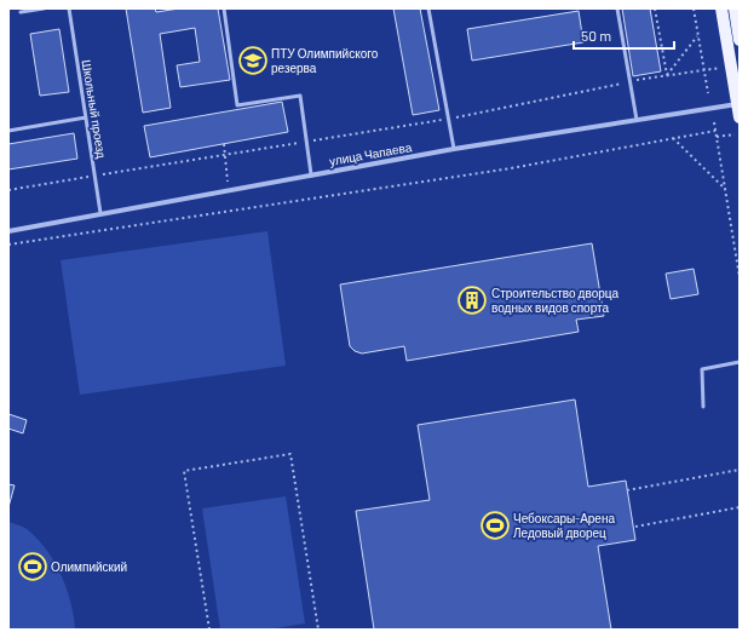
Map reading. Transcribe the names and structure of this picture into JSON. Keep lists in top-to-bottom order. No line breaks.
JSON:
{"streets":{"street":["улица Чапаева"],"lane":["Школьный проезд"]},"crossings":[["Школьный проезд","улица Чапаева"]],"places":{"school or university":["ПТУ Олимпийского резерва"],"building":["Строительство дворца водных видов спорта"],"sports":["Чебоксары-Арена Ледовый дворец","Олимпийский"]},"scale_bar":"50 m"}
